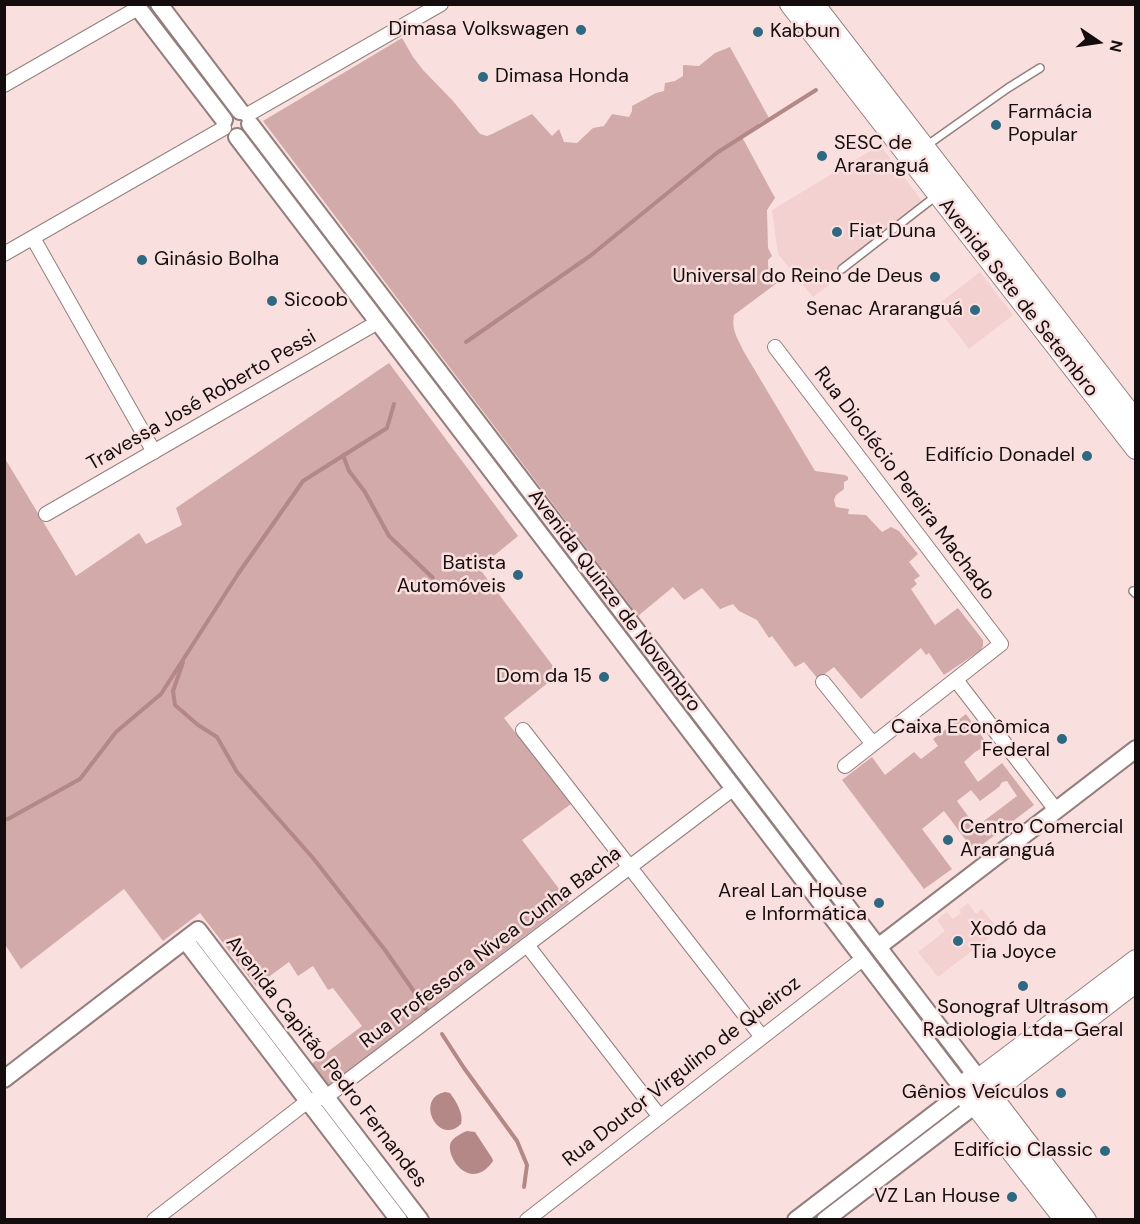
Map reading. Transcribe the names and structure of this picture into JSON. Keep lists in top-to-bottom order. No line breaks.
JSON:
{"streets":{"main road":["Avenida Sete de Setembro","Avenida Quinze de Novembro"],"street":["Travessa José Roberto Pessi","Rua Dioclécio Pereira Machado","Rua Professora Nívea Cunha Bacha","Avenida Capitão Pedro Fernandes","Rua Doutor Virgulino de Queiroz"]},"crossings":[["Travessa José Roberto Pessi","Avenida Quinze de Novembro"],["Avenida Quinze de Novembro","Rua Professora Nívea Cunha Bacha"],["Avenida Quinze de Novembro","Rua Doutor Virgulino de Queiroz"],["Rua Professora Nívea Cunha Bacha","Avenida Capitão Pedro Fernandes"]],"places":["Dimasa Volkswagen","Kabbun","Dimasa Honda","Farmácia Popular","SESC de Araranguá","Fiat Duna","Ginásio Bolha","Universal do Reino de Deus","Sicoob","Senac Araranguá","Edifício Donadel","Batista Automóveis","Dom da 15","Caixa Econômica Federal","Centro Comercial Araranguá","Areal Lan House e Informática","Xodó da Tia Joyce","Sonograf Ultrasom Radiologia Ltda-Geral","Gênios Veículos","Edifício Classic","VZ Lan House"],"north":"right"}
